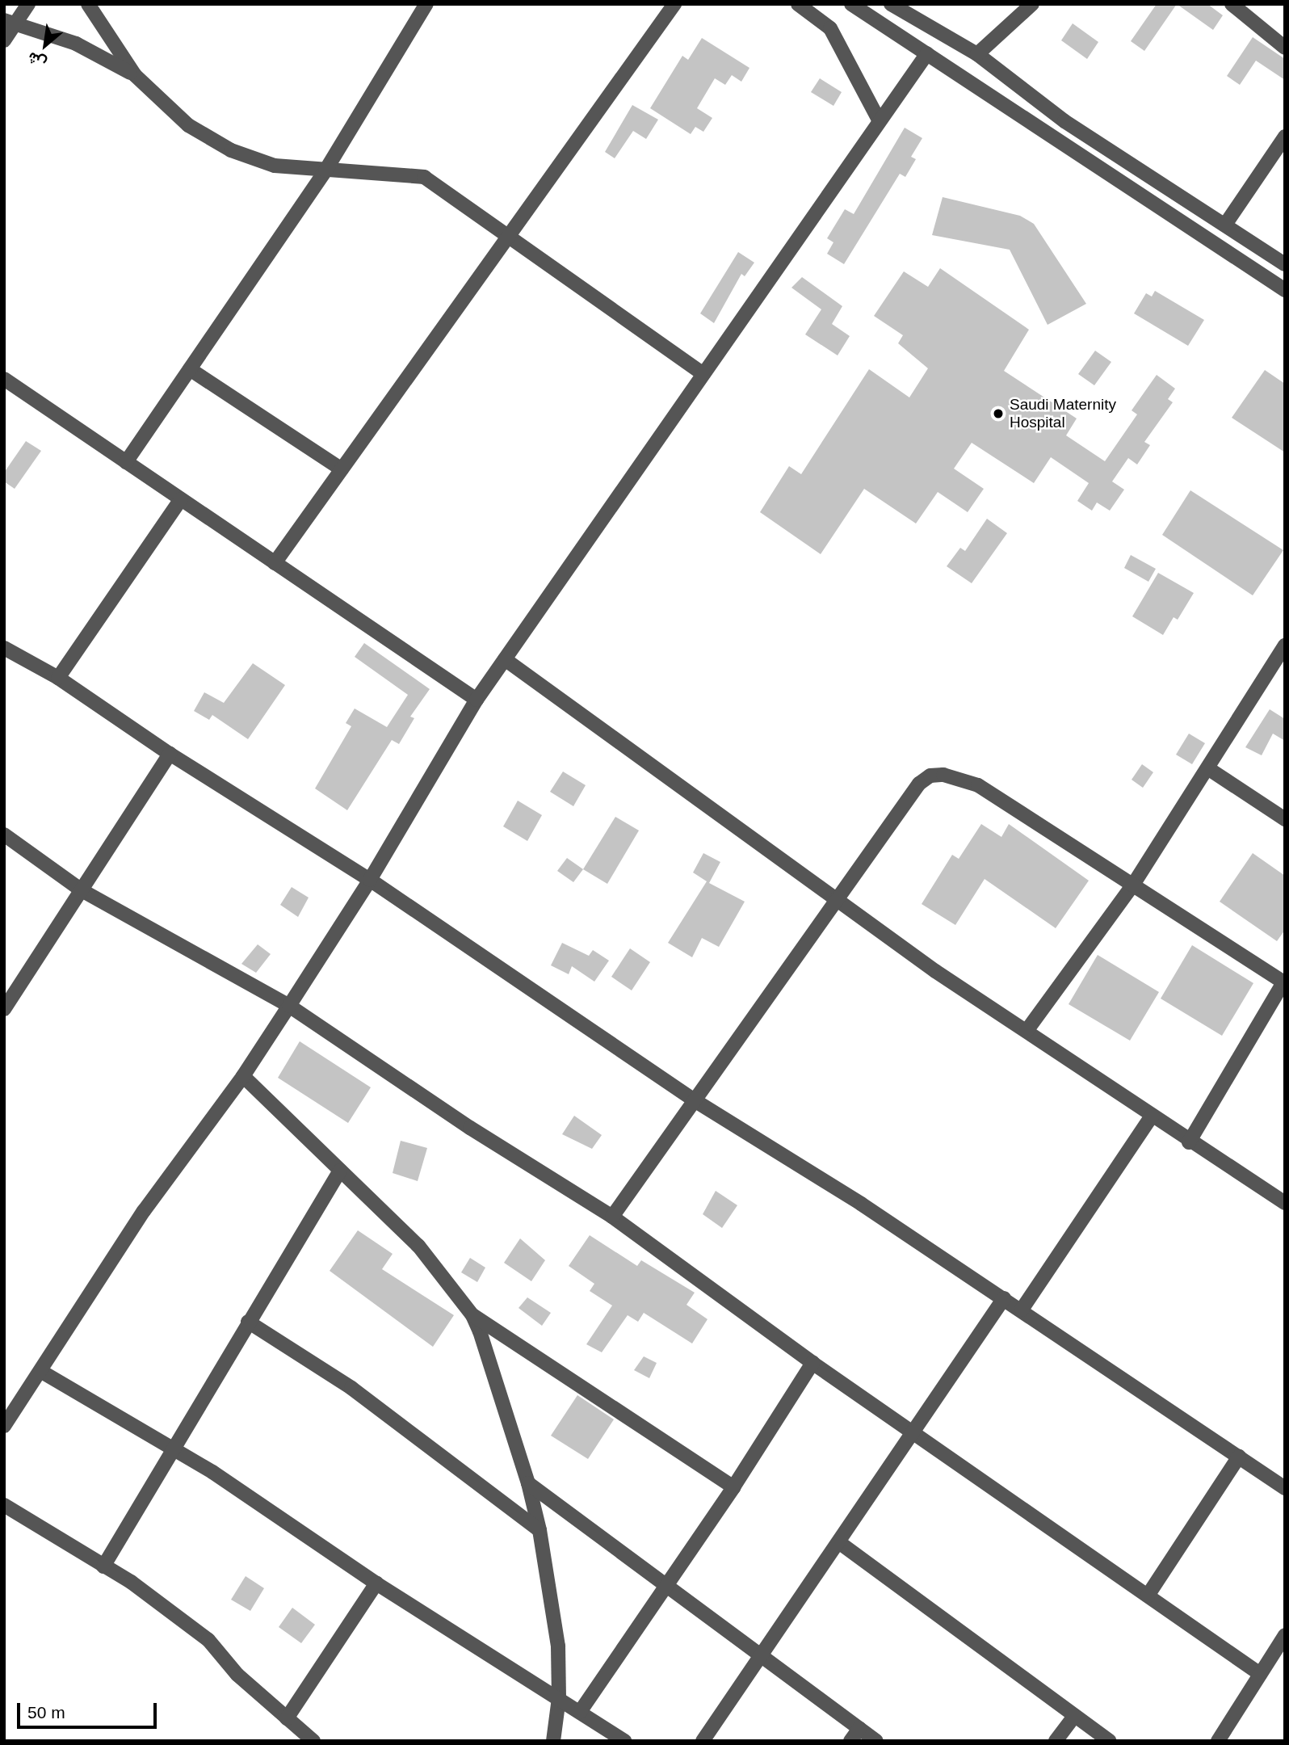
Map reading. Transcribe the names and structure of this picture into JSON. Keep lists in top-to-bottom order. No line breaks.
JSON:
{"places":["Saudi Maternity Hospital"],"scale_bar":"50 m","north":"bottom left"}
